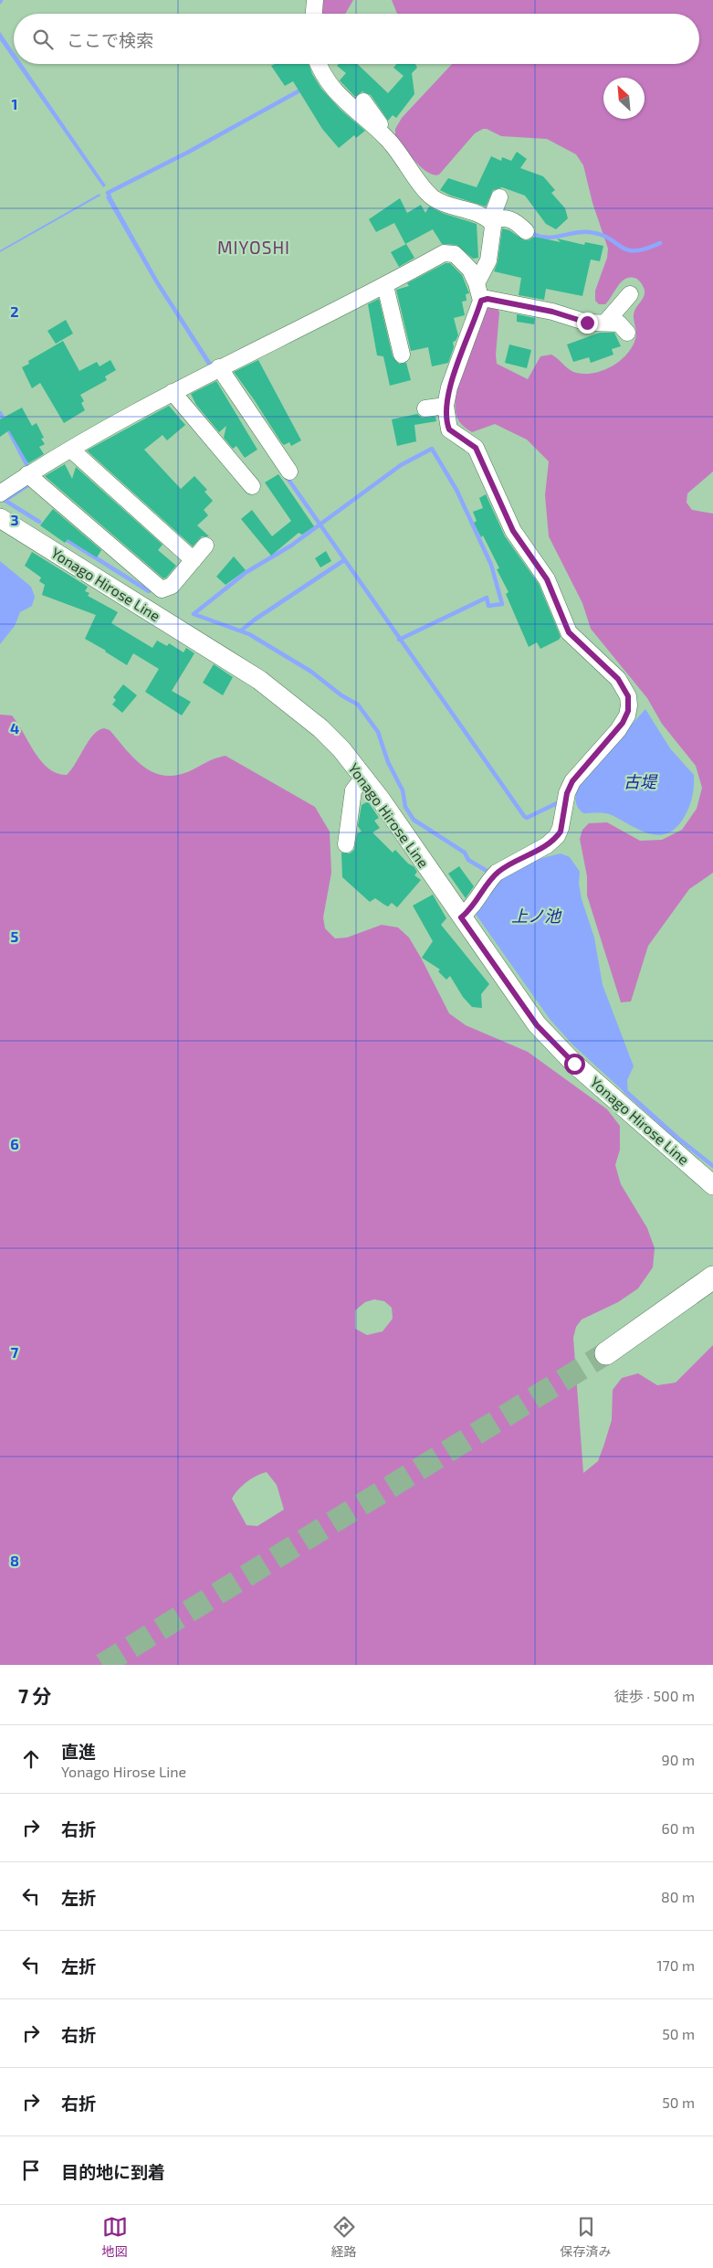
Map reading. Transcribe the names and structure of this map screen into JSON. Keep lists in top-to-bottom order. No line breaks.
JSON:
{"streets":{"main road":["Yonago Hirose Line"]},"districts":["MIYOSHI"],"water":["古堤","上ノ池"],"north":"top left","page":{"search":"ここで検索","heading":["7 分","徒歩 · 500 m"],"list":[["直進","Yonago Hirose Line","90 m"],["右折","60 m"],["左折","80 m"],["左折","170 m"],["右折","50 m"],["右折","50 m"],"目的地に到着"],"nav":["地図","経路","保存済み"]},"grid":{"rows":["1","2","3","4","5","6","7","8"]}}
